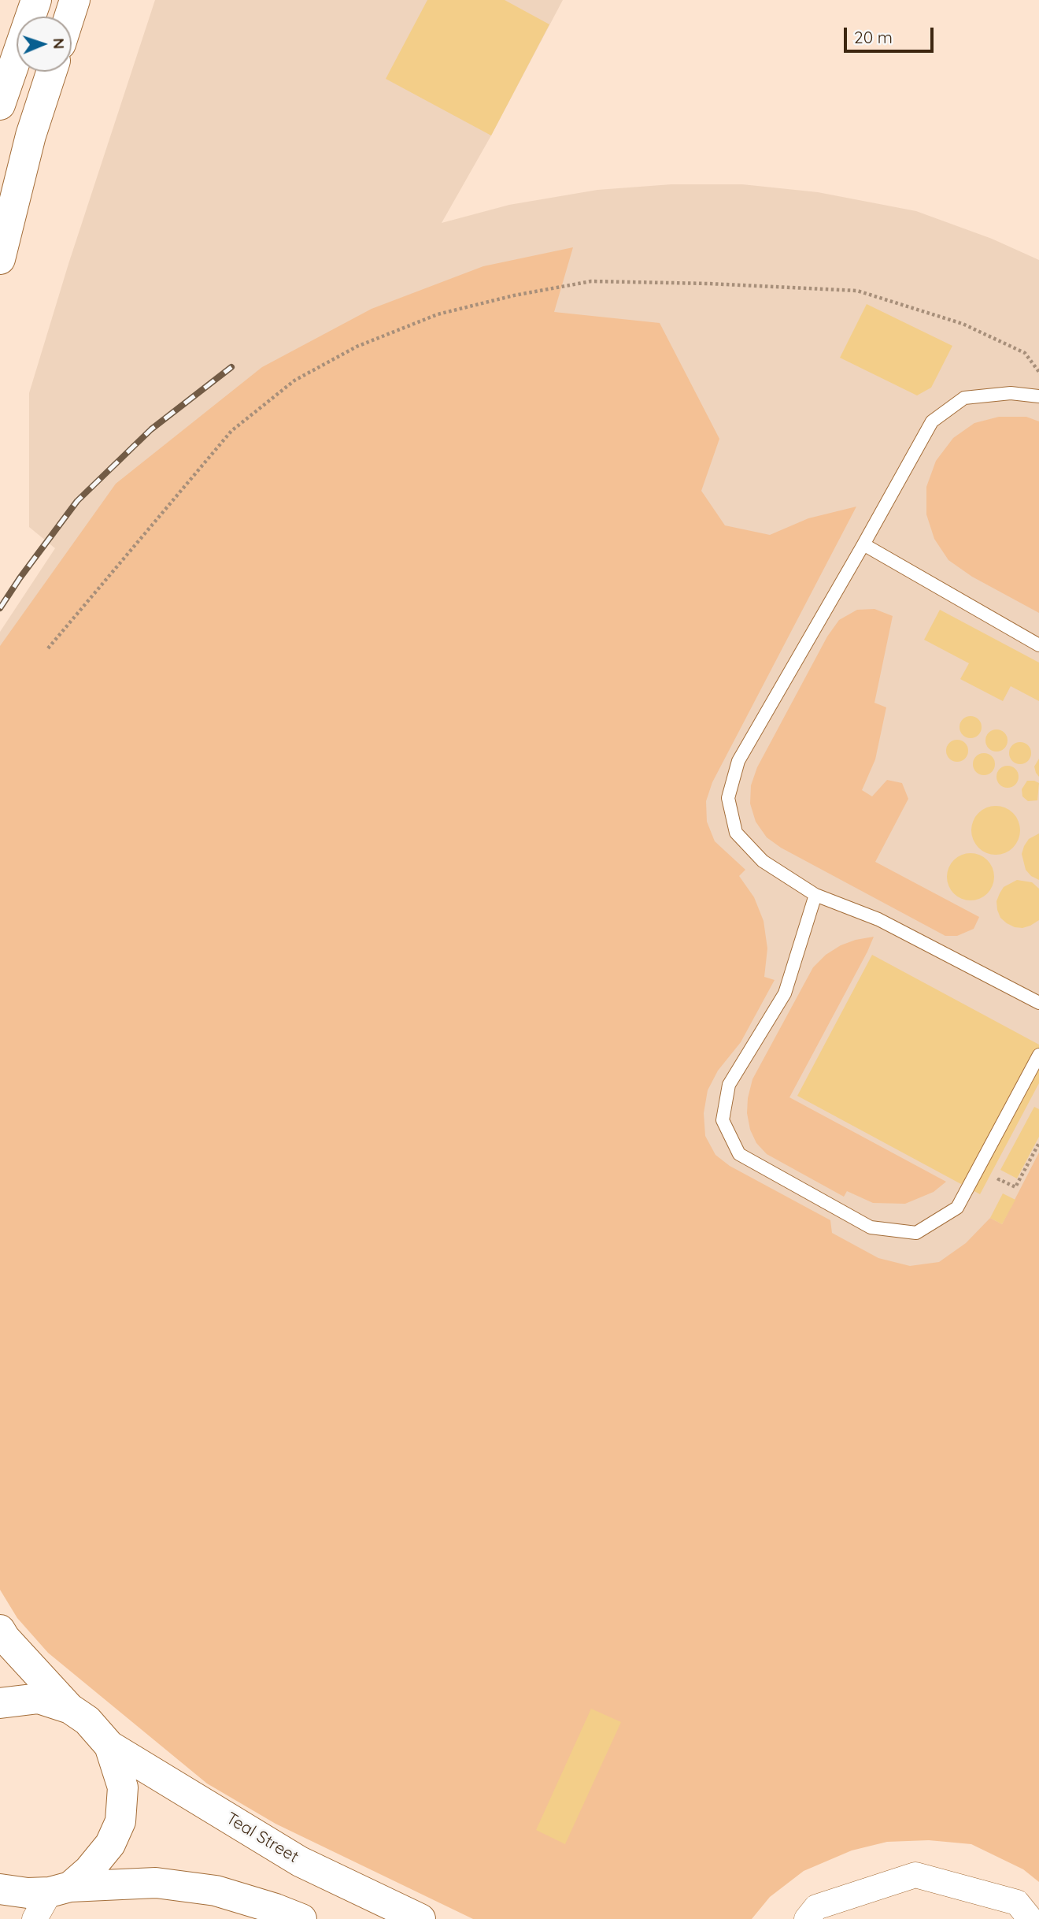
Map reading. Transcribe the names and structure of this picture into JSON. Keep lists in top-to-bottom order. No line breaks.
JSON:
{"streets":{"main road":["Teal Street"]},"scale_bar":"20 m","north":"right"}
